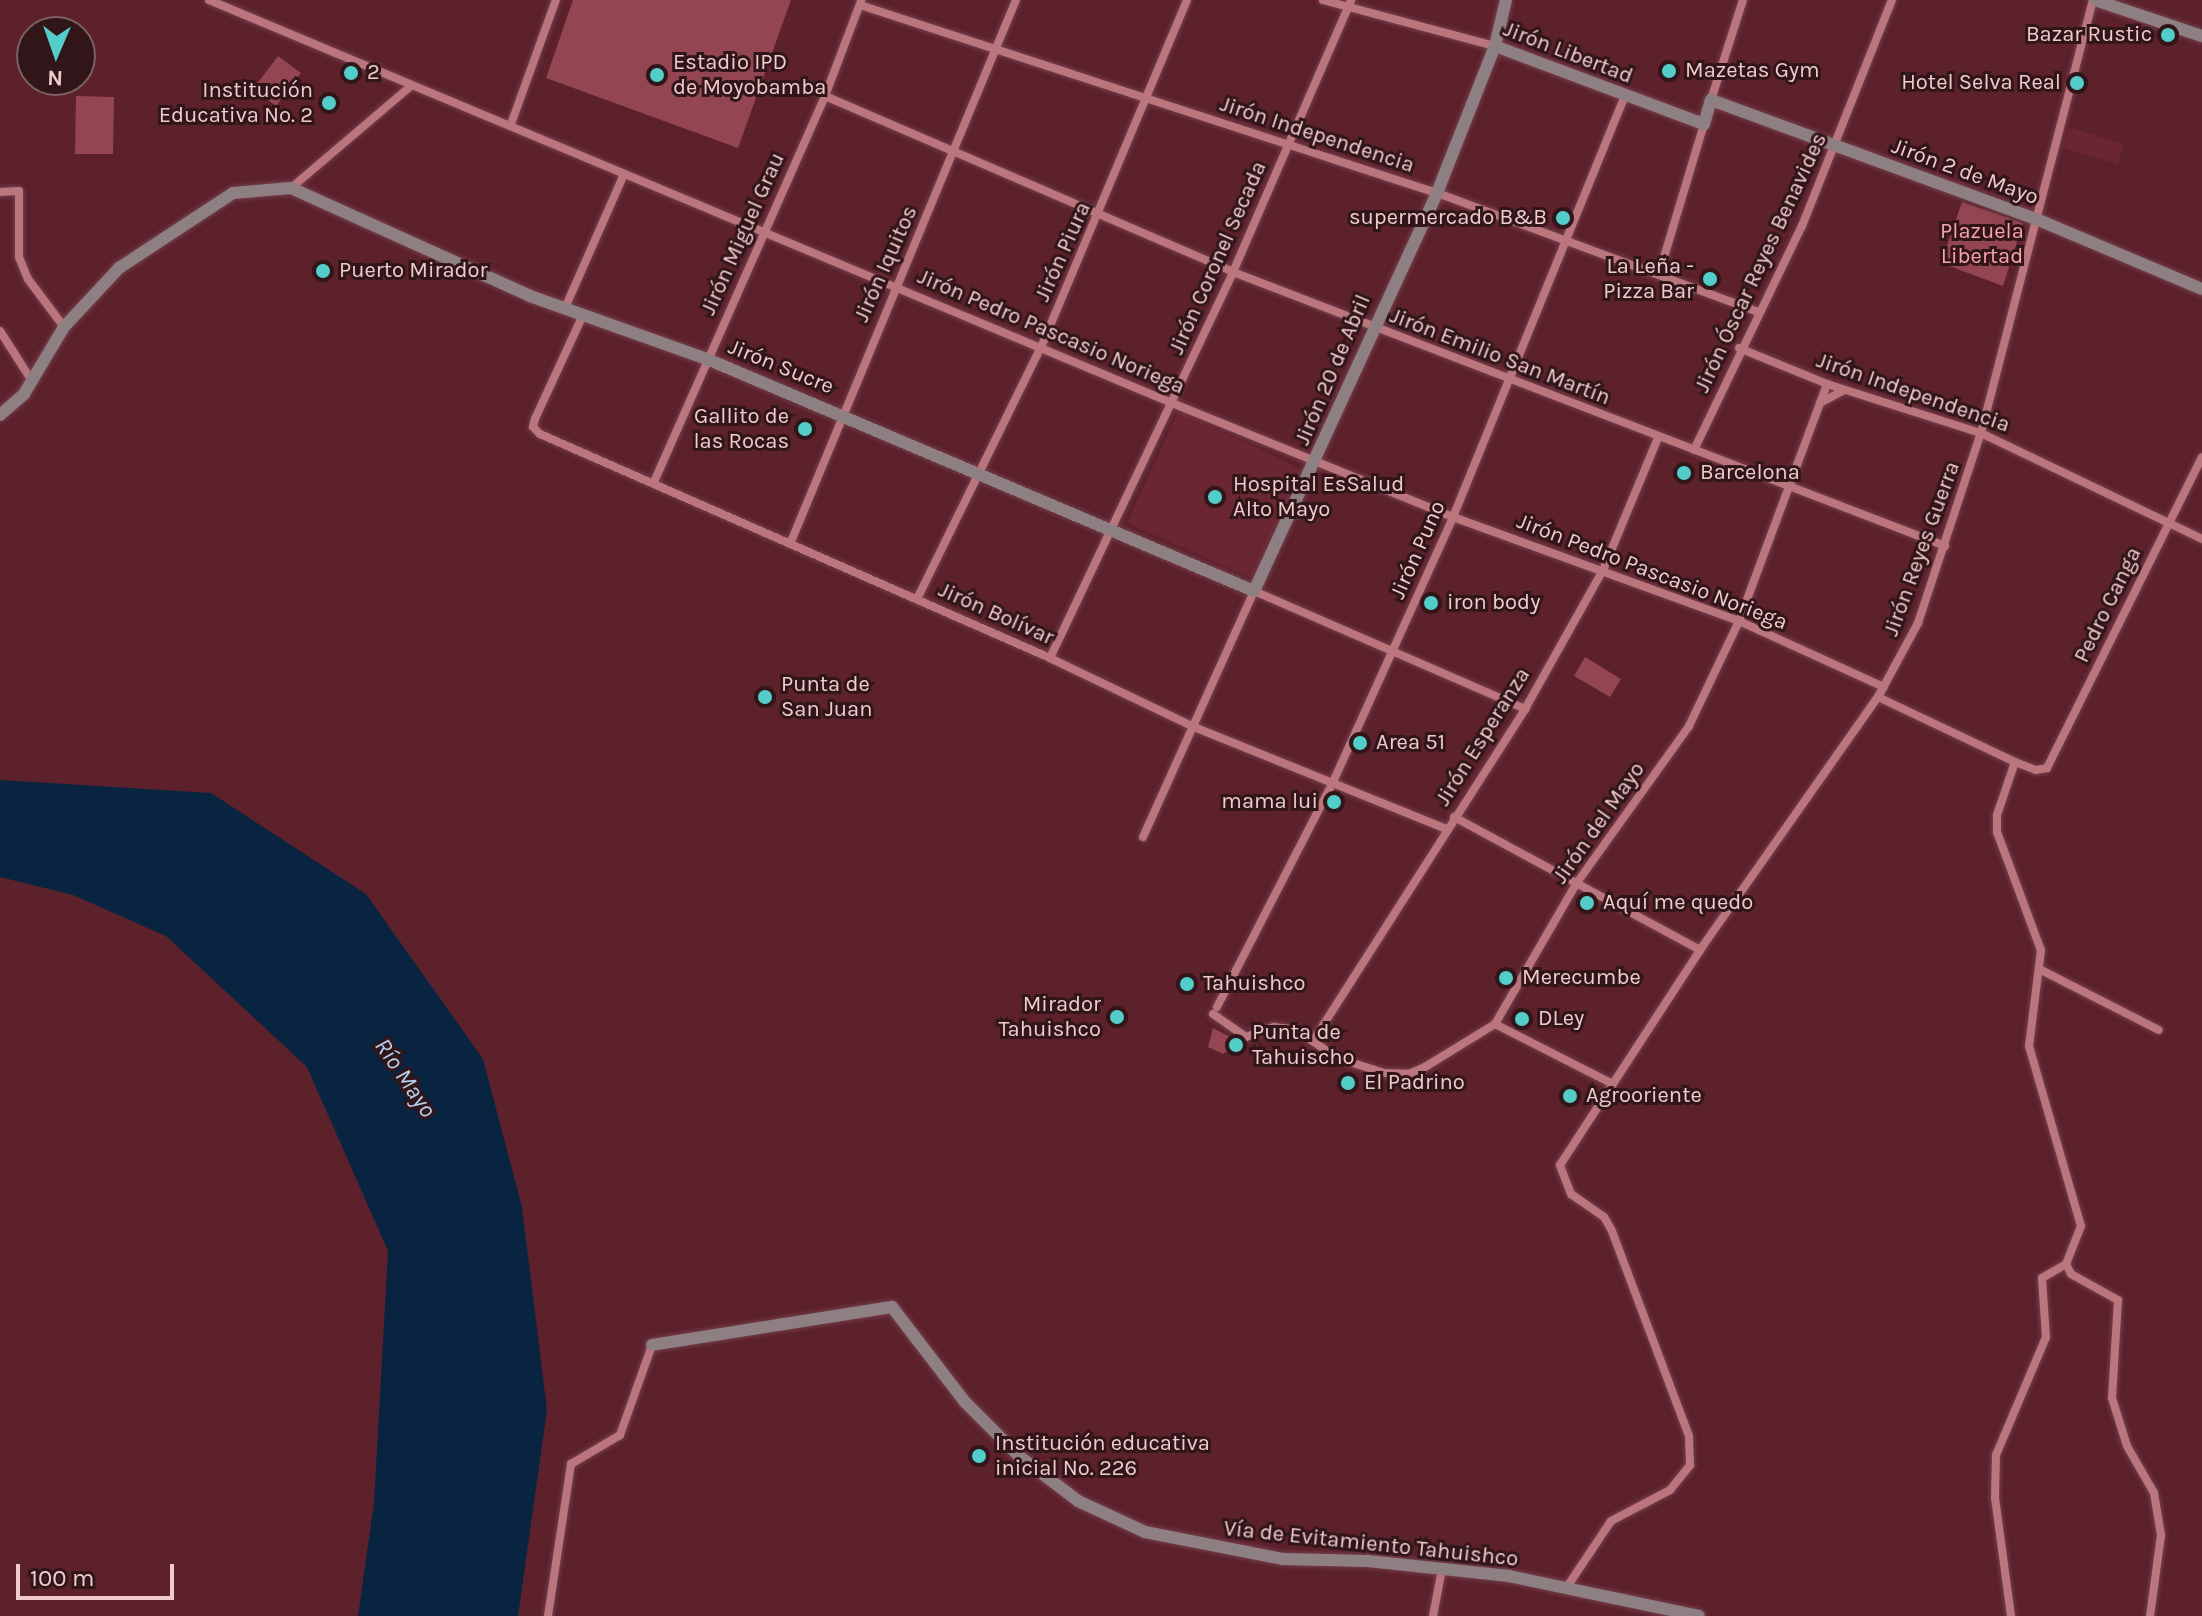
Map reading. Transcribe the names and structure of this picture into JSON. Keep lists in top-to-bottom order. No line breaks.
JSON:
{"streets":{"street":["Jirón Libertad","Jirón Independencia","Jirón 2 de Mayo","Jirón Miguel Grau","Jirón Piura","Jirón Coronel Secada","Jirón Óscar Reyes Benavides","Jirón Iquitos","Jirón Pedro Pascasio Noriega","Jirón Emilio San Martín","Jirón Sucre","Jirón 20 de Abril","Jirón Reyes Guerra","Jirón Puno","Pedro Canga","Jirón Bolívar","Jirón Esperanza","Jirón del Mayo","Vía de Evitamiento Tahuishco"]},"crossings":[["Jirón Libertad","Jirón Coronel Secada"],["Jirón Libertad","Jirón 20 de Abril"],["Jirón Libertad","Jirón Puno"],["Jirón Independencia","Jirón Miguel Grau"],["Jirón Independencia","Jirón Piura"],["Jirón Independencia","Jirón Coronel Secada"],["Jirón Independencia","Jirón Óscar Reyes Benavides"],["Jirón Independencia","Jirón Iquitos"],["Jirón Independencia","Jirón 20 de Abril"],["Jirón Independencia","Jirón Reyes Guerra"],["Jirón Independencia","Jirón Puno"],["Jirón Independencia","Pedro Canga"],["Jirón Independencia","Jirón del Mayo"],["Jirón 2 de Mayo","Jirón Óscar Reyes Benavides"],["Jirón 2 de Mayo","Jirón Reyes Guerra"],["Jirón Miguel Grau","Jirón Pedro Pascasio Noriega"],["Jirón Miguel Grau","Jirón Emilio San Martín"],["Jirón Miguel Grau","Jirón Sucre"],["Jirón Miguel Grau","Jirón Bolívar"],["Jirón Piura","Jirón Pedro Pascasio Noriega"],["Jirón Piura","Jirón Emilio San Martín"],["Jirón Piura","Jirón Sucre"],["Jirón Piura","Jirón Bolívar"],["Jirón Coronel Secada","Jirón Pedro Pascasio Noriega"],["Jirón Coronel Secada","Jirón Emilio San Martín"],["Jirón Coronel Secada","Jirón Sucre"],["Jirón Coronel Secada","Jirón Bolívar"],["Jirón Óscar Reyes Benavides","Jirón Emilio San Martín"],["Jirón Iquitos","Jirón Pedro Pascasio Noriega"],["Jirón Iquitos","Jirón Emilio San Martín"],["Jirón Iquitos","Jirón Sucre"],["Jirón Iquitos","Jirón Bolívar"],["Jirón Pedro Pascasio Noriega","Jirón 20 de Abril"],["Jirón Pedro Pascasio Noriega","Jirón Reyes Guerra"],["Jirón Pedro Pascasio Noriega","Jirón Puno"],["Jirón Pedro Pascasio Noriega","Jirón Esperanza"],["Jirón Pedro Pascasio Noriega","Jirón del Mayo"],["Jirón Emilio San Martín","Jirón 20 de Abril"],["Jirón Emilio San Martín","Jirón Reyes Guerra"],["Jirón Emilio San Martín","Jirón Puno"],["Jirón Emilio San Martín","Jirón Esperanza"],["Jirón Emilio San Martín","Jirón del Mayo"],["Jirón Sucre","Jirón 20 de Abril"],["Jirón Sucre","Jirón Bolívar"],["Jirón 20 de Abril","Jirón Bolívar"],["Jirón Reyes Guerra","Vía de Evitamiento Tahuishco"],["Jirón Puno","Jirón Bolívar"],["Jirón Puno","Jirón del Mayo"],["Jirón Bolívar","Jirón Esperanza"],["Jirón Esperanza","Jirón del Mayo"]],"water":["Río Mayo"],"parks":["Plazuela Libertad"],"places":["Bazar Rustic","Mazetas Gym","2","Estadio IPD de Moyobamba","Hotel Selva Real","Institución Educativa No. 2","supermercado B&B","Puerto Mirador","La Leña - Pizza Bar","Gallito de las Rocas","Barcelona","Hospital EsSalud Alto Mayo","iron body","Punta de San Juan","Area 51","mama lui","Aquí me quedo","Merecumbe","Tahuishco","Mirador Tahuishco","DLey","Punta de Tahuischo","El Padrino","Agrooriente","Institución educativa inicial No. 226"],"scale_bar":"100 m","north":"bottom"}
